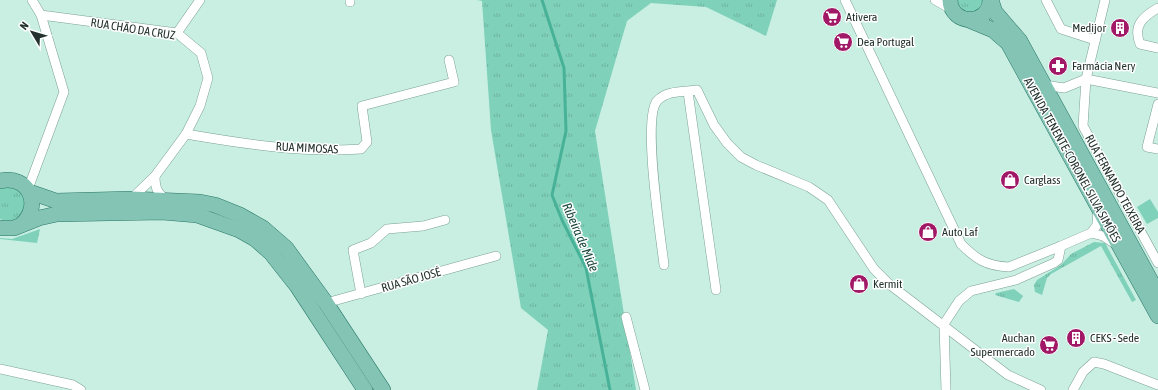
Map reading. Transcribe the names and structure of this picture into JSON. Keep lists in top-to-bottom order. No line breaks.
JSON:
{"streets":{"main road":["AVENIDA TENENTE-CORONEL SILVA SIMÕES"],"street":["RUA CHÃO DA CRUZ","RUA MIMOSAS","RUA FERNANDO TEIXEIRA","RUA SÃO JOSÉ"]},"crossings":[["RUA CHÃO DA CRUZ","RUA MIMOSAS"]],"water":["Ribeira de Mide"],"places":{"supermarket":["Ativera","Dea Portugal","Auchan Supermercado"],"building":["Medijor","CEKS - Sede"],"pharmacy":["Farmácia Nery"],"shop":["Carglass","Auto Laf","Kermit"]},"north":"top left"}
